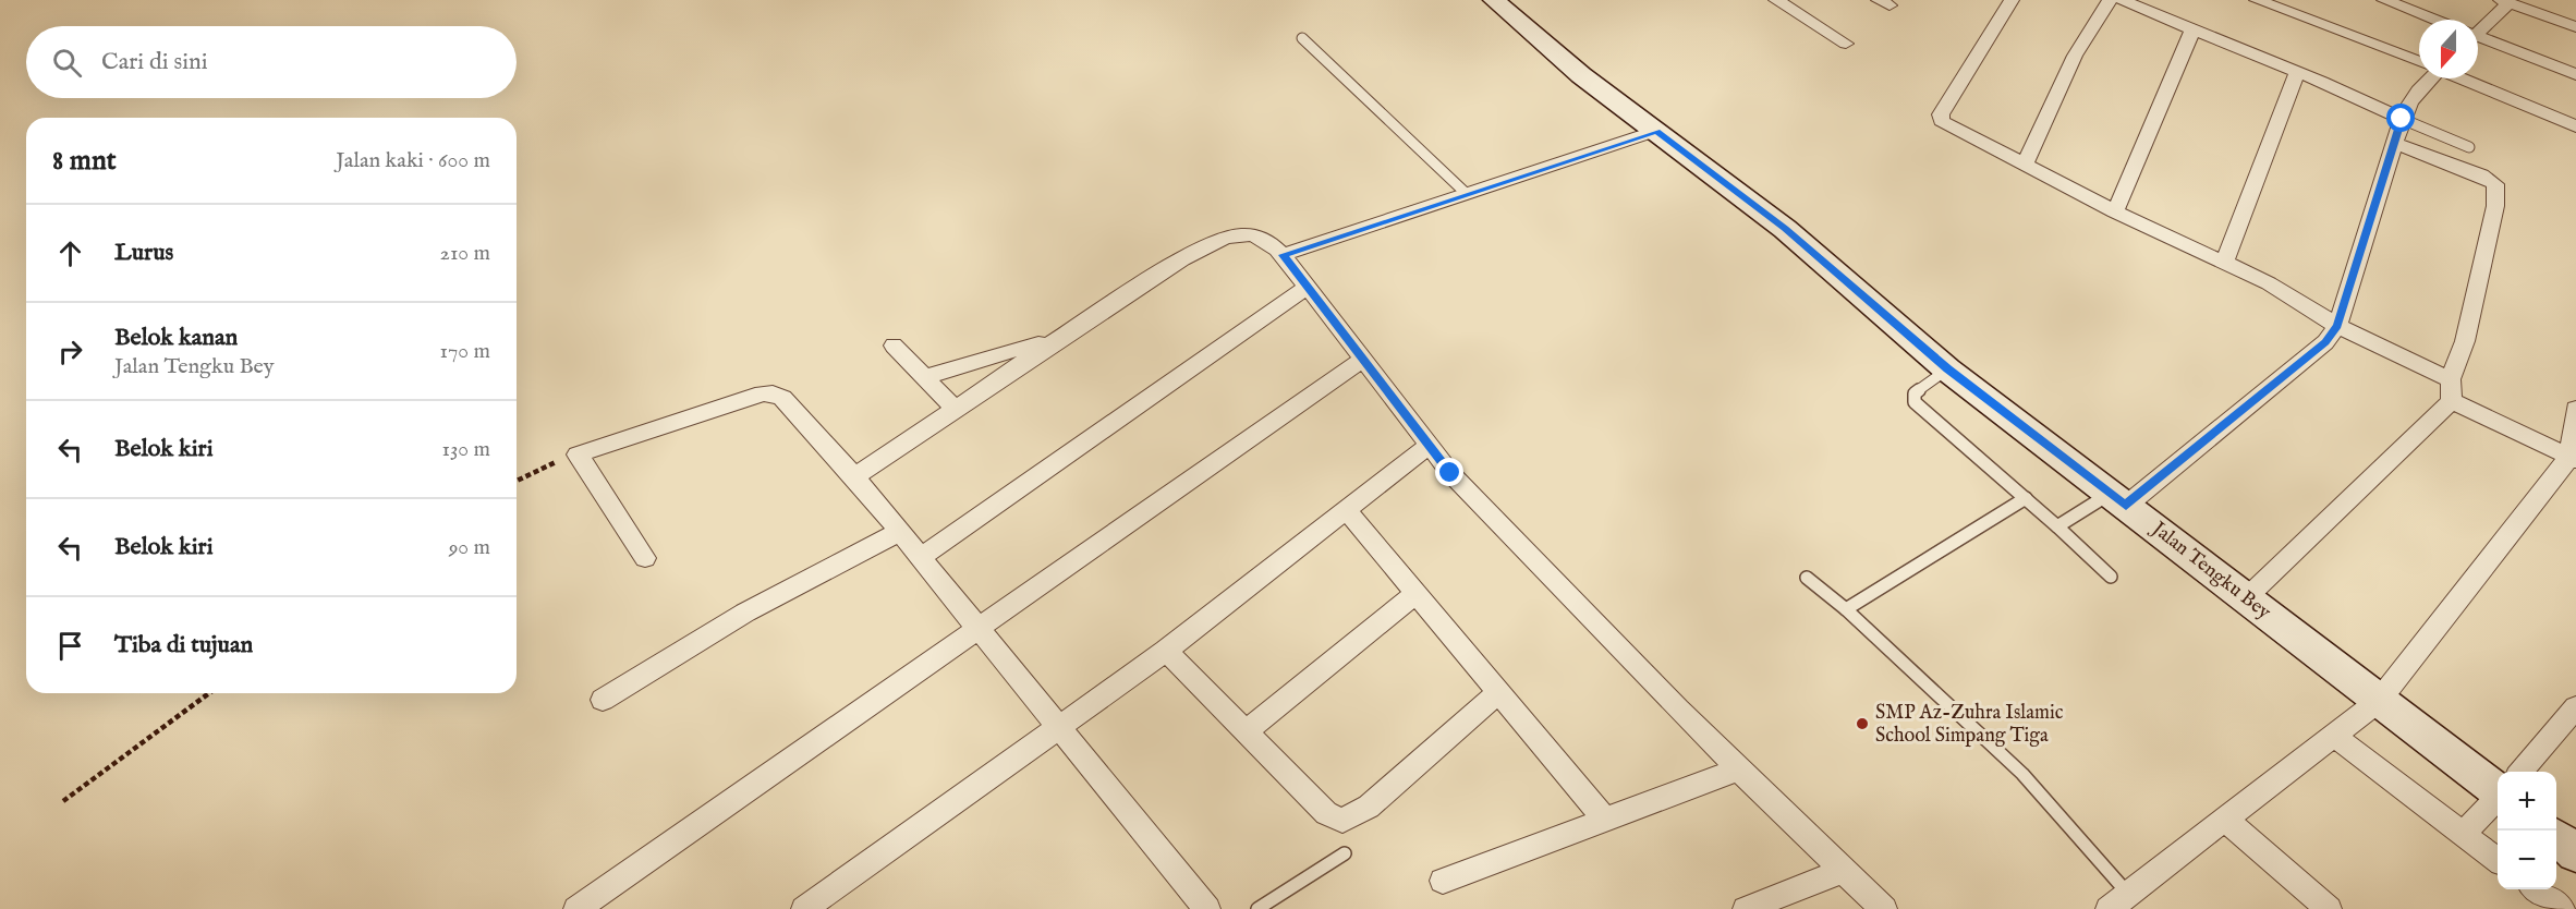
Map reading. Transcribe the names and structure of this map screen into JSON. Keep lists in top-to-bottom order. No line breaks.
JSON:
{"streets":{"main road":["Jalan Tengku Bey"]},"places":["SMP Az-Zuhra Islamic School Simpang Tiga"],"north":"bottom","page":{"search":"Cari di sini","heading":["8 mnt","Jalan kaki · 600 m"],"list":[["Lurus","210 m"],["Belok kanan","Jalan Tengku Bey","170 m"],["Belok kiri","130 m"],["Belok kiri","90 m"],"Tiba di tujuan"],"map_buttons":["+","−"]}}
